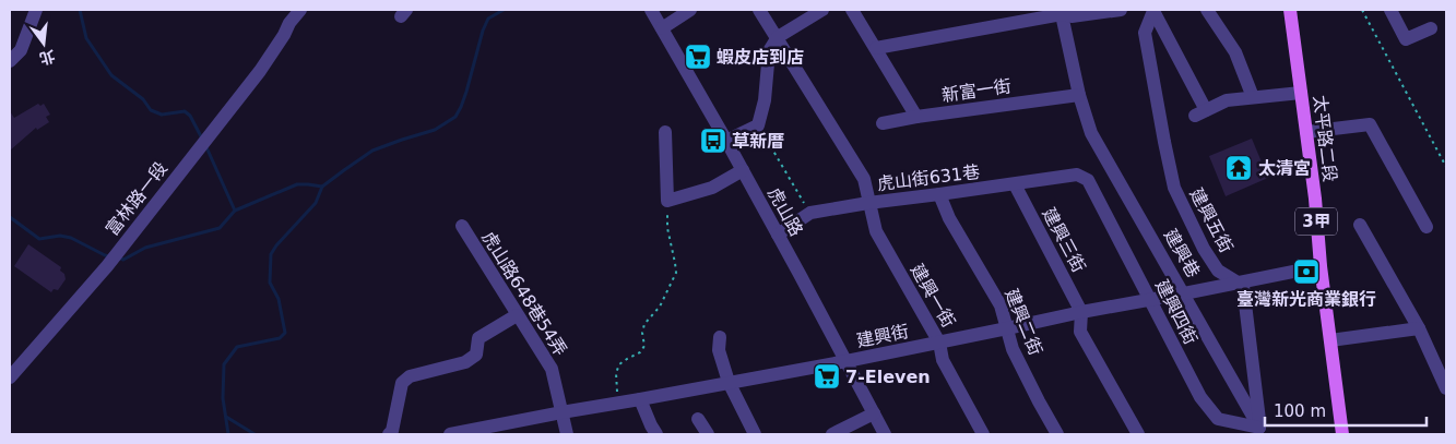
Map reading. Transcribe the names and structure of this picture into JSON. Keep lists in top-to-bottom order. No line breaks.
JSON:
{"streets":{"main road":["太平路二段","3甲"],"street":["新富一街","虎山街631巷","富林路一段","虎山路","建興五街","建興三街","建興巷","虎山路648巷54弄","建興一街","建興四街","建興二街","建興街"]},"crossings":[["新富一街","建興巷"],["太平路二段","建興街"],["虎山街631巷","虎山路"],["虎山街631巷","建興三街"],["虎山街631巷","建興一街"],["虎山街631巷","建興四街"],["虎山街631巷","建興二街"],["虎山路","建興街"],["建興五街","建興街"],["建興三街","建興街"],["建興巷","建興四街"],["建興巷","建興街"],["虎山路648巷54弄","建興街"],["建興一街","建興街"],["建興四街","建興街"],["建興二街","建興街"]],"places":{"supermarket":["蝦皮店到店","7-Eleven"],"bus stop":["草新厝"],"temple":["太清宮"],"bank":["臺灣新光商業銀行"]},"scale_bar":"100 m","north":"bottom"}
